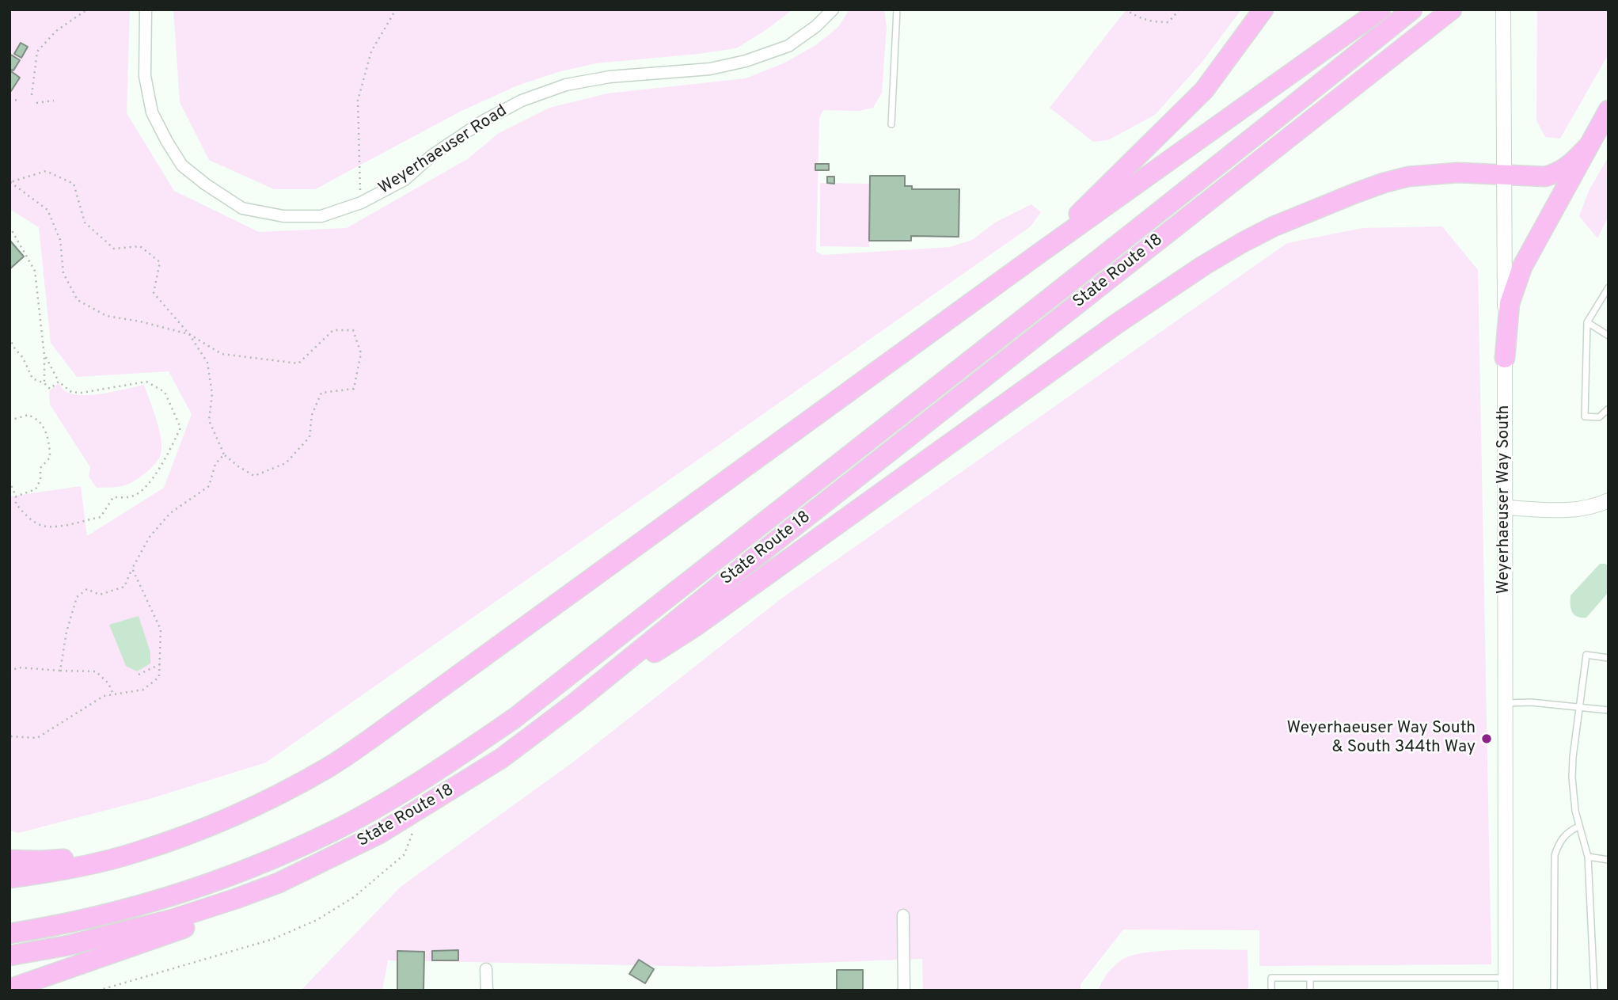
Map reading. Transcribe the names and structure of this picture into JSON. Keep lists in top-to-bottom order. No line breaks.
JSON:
{"streets":{"highway":["State Route 18"],"street":["Weyerhaeuser Road","Weyerhaeuser Way South"]},"places":["Weyerhaeuser Way South & South 344th Way"]}
